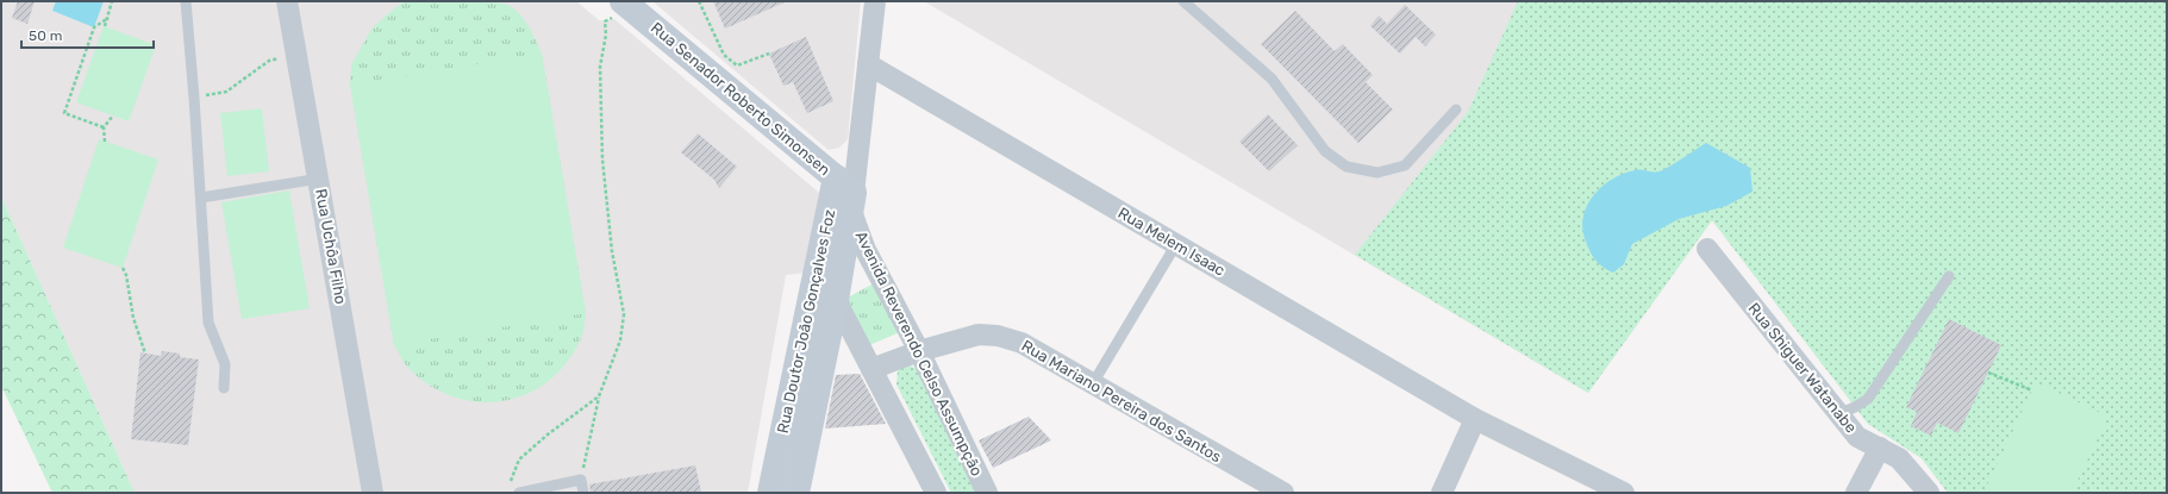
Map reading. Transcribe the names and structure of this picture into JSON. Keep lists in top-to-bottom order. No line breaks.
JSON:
{"streets":{"street":["Rua Senador Roberto Simonsen","Rua Melem Isaac","Rua Uchôa Filho","Rua Doutor João Gonçalves Foz","Avenida Reverendo Celso Assumpção","Rua Shiguer Watanabe","Rua Mariano Pereira dos Santos"]},"crossings":[["Rua Senador Roberto Simonsen","Rua Doutor João Gonçalves Foz"],["Rua Senador Roberto Simonsen","Avenida Reverendo Celso Assumpção"],["Rua Doutor João Gonçalves Foz","Avenida Reverendo Celso Assumpção"],["Avenida Reverendo Celso Assumpção","Rua Mariano Pereira dos Santos"]],"scale_bar":"50 m"}
